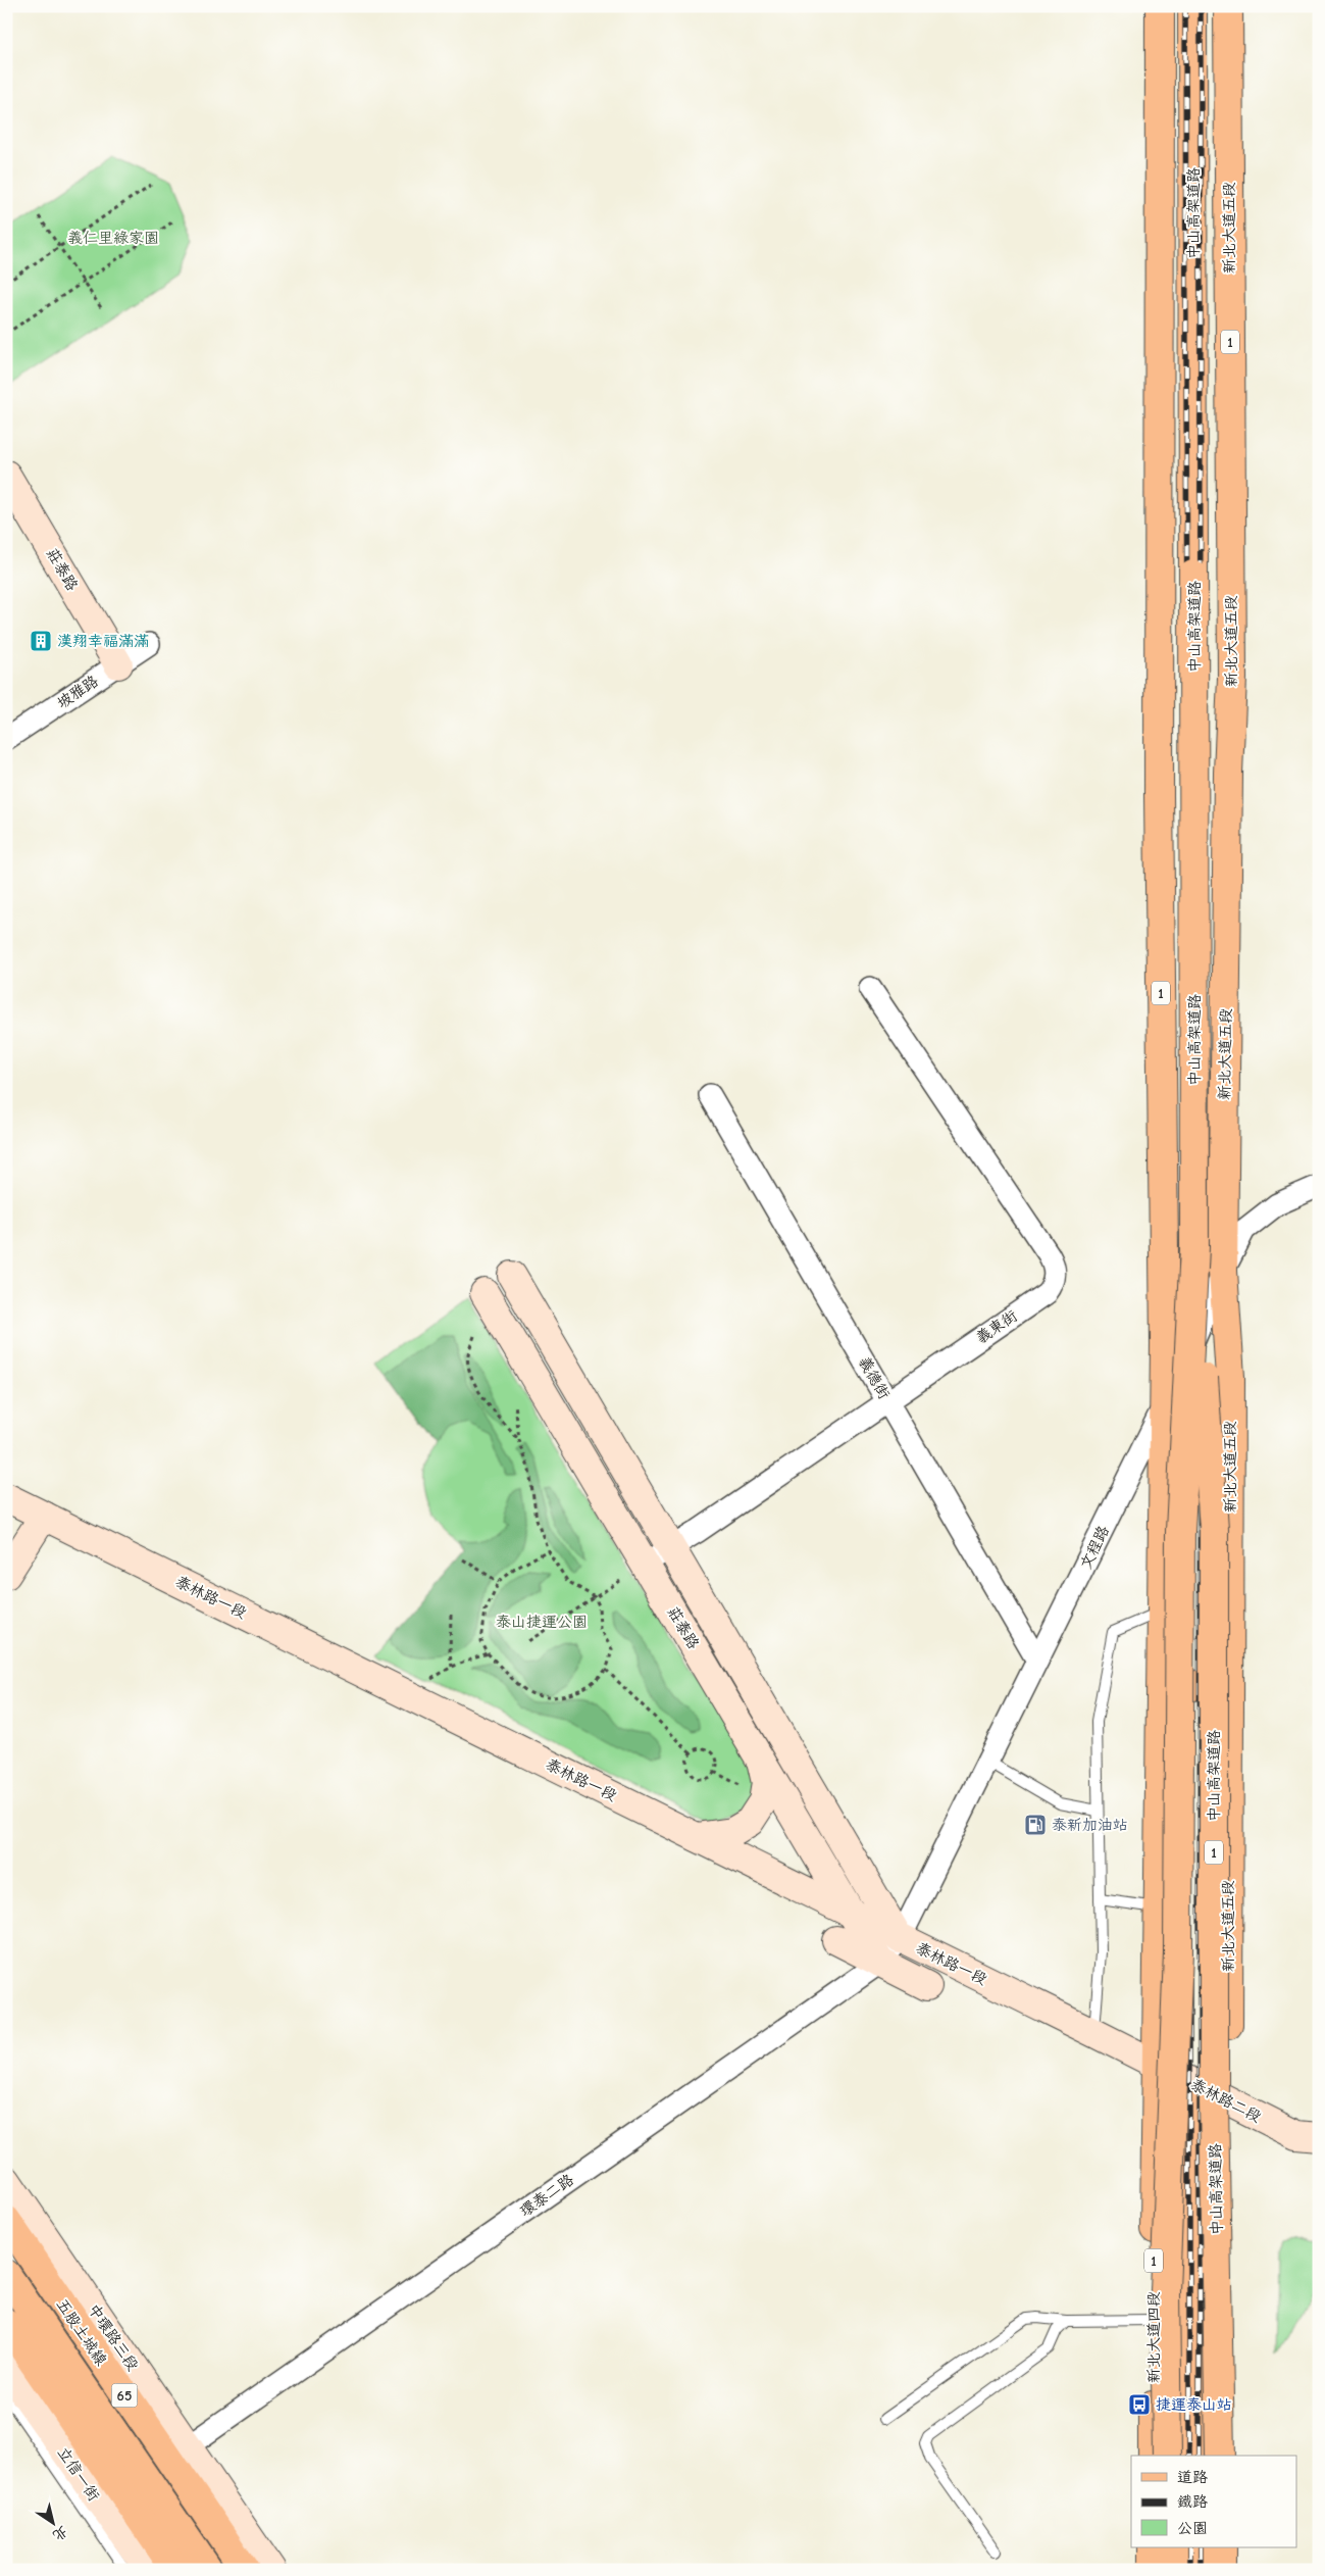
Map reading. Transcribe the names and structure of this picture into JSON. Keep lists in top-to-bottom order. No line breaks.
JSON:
{"streets":{"main road":["中山高架道路","新北大道五段","1","五股土城線","新北大道四段","65"],"street":["莊泰路","坡雅路","義東街","義德街","文程路","泰林路一段","泰林路二段","環泰二路","中環路三段"],"lane":["立信一街"]},"crossings":[["新北大道五段","1"],["新北大道五段","文程路"],["新北大道五段","泰林路二段"],["1","文程路"],["1","泰林路一段"],["1","泰林路二段"],["1","新北大道四段"],["莊泰路","坡雅路"],["莊泰路","義東街"],["莊泰路","文程路"],["莊泰路","泰林路一段"],["莊泰路","環泰二路"],["義東街","義德街"],["義德街","文程路"],["文程路","泰林路一段"],["文程路","環泰二路"],["泰林路一段","泰林路二段"],["泰林路一段","環泰二路"],["泰林路一段","新北大道四段"],["泰林路二段","新北大道四段"],["環泰二路","中環路三段"]],"parks":["義仁里綠家園","泰山捷運公園"],"places":{"building":["漢翔幸福滿滿"],"fuel station":["泰新加油站"],"bus stop":["捷運泰山站"]},"legend":["道路","鐵路","公園"],"north":"bottom right"}
